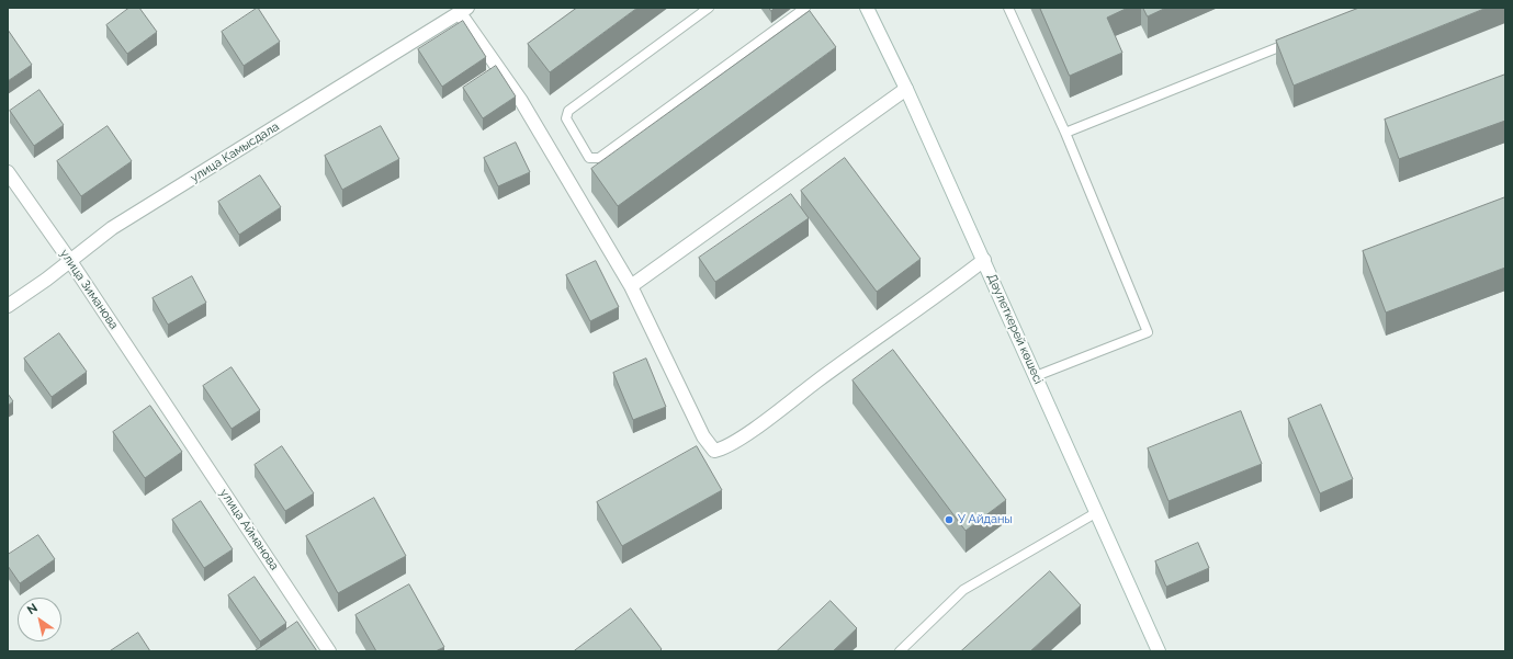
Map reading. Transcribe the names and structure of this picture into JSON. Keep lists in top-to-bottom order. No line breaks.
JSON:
{"streets":{"street":["улица Камысдала","улица Зиманова","Дәулеткерей көшесі","улица Айманова"]},"crossings":[["улица Камысдала","улица Зиманова"],["улица Зиманова","улица Айманова"]],"places":["У Айданы"],"north":"top left"}
